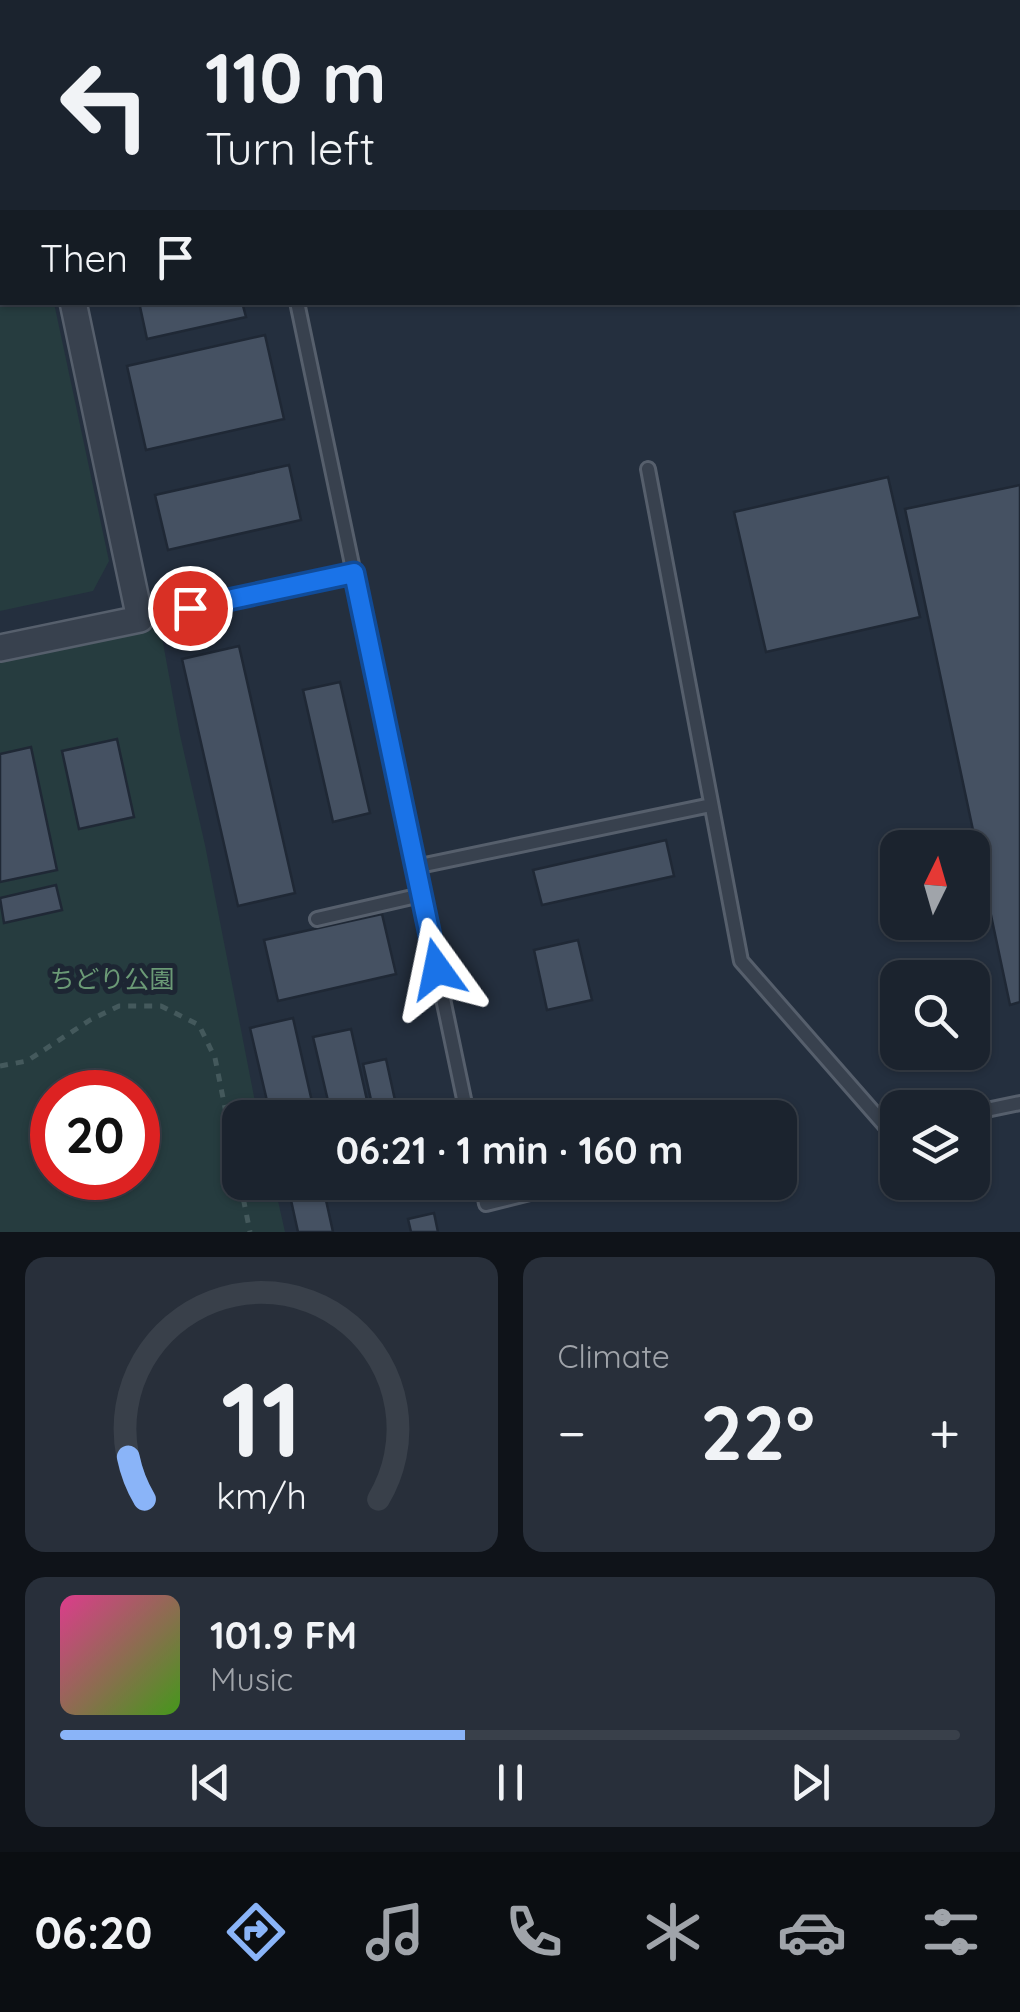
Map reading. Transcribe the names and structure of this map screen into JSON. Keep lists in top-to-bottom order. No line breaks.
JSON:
{"parks":["ちどり公園"],"north":"top","page":{"turn":["110 m","Turn left"],"then":"Then","limit":"20","trip":"06:21 · 1 min · 160 m","tile":"Climate","heat":["−","22°","+"],"song":["101.9 FM","Music"],"tabs":"06:20","gauge":["11","km/h"]}}
